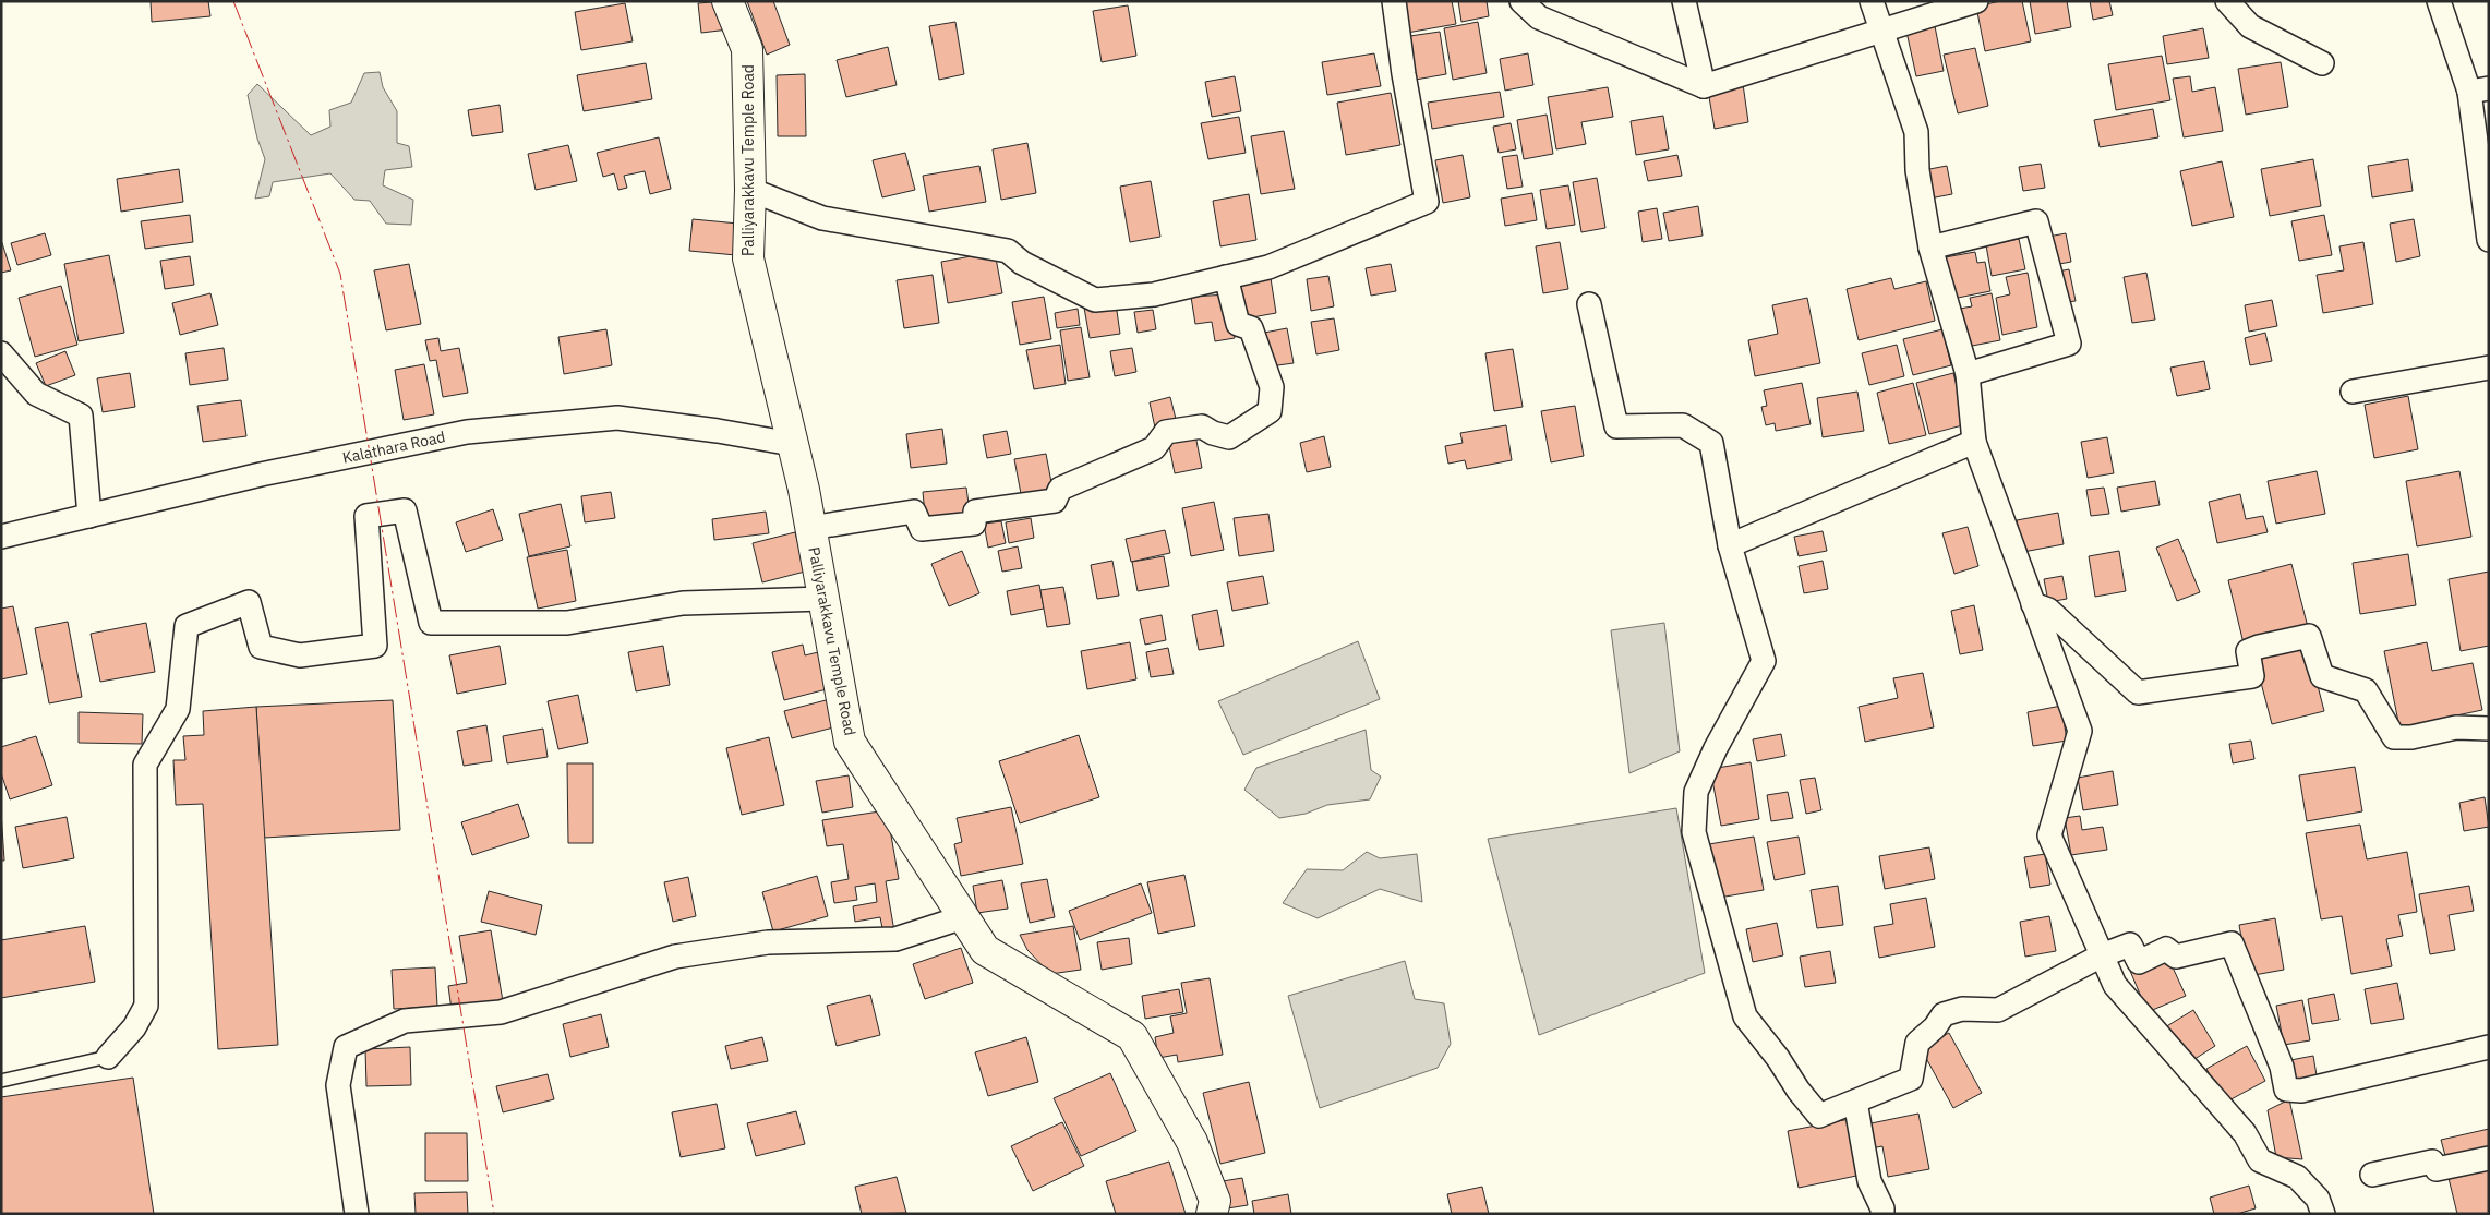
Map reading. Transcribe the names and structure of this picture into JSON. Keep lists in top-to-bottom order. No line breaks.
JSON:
{"streets":{"street":["Palliyarakkavu Temple Road","Kalathara Road"]},"crossings":[["Palliyarakkavu Temple Road","Kalathara Road"]]}
